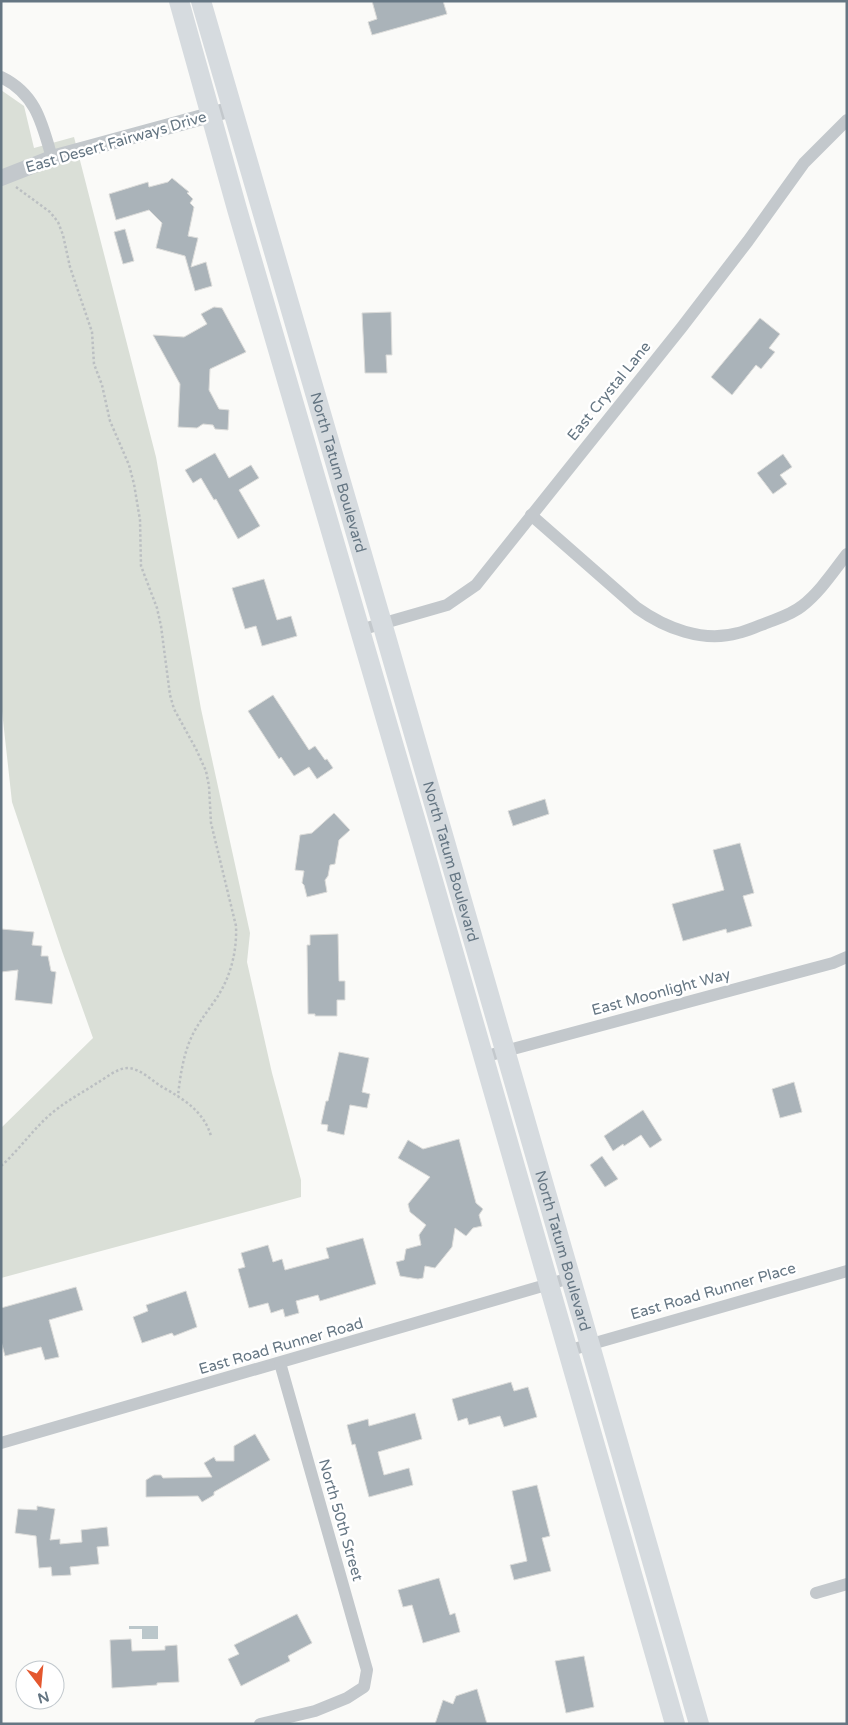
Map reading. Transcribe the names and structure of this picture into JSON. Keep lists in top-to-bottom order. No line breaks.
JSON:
{"streets":{"main road":["North Tatum Boulevard"],"street":["East Desert Fairways Drive","East Crystal Lane","East Moonlight Way","East Road Runner Place","East Road Runner Road","North 50th Street"]},"crossings":[["East Desert Fairways Drive","North Tatum Boulevard"],["East Crystal Lane","North Tatum Boulevard"],["North Tatum Boulevard","East Moonlight Way"],["North Tatum Boulevard","East Road Runner Place"],["North Tatum Boulevard","East Road Runner Road"],["East Road Runner Road","North 50th Street"]],"north":"bottom"}
